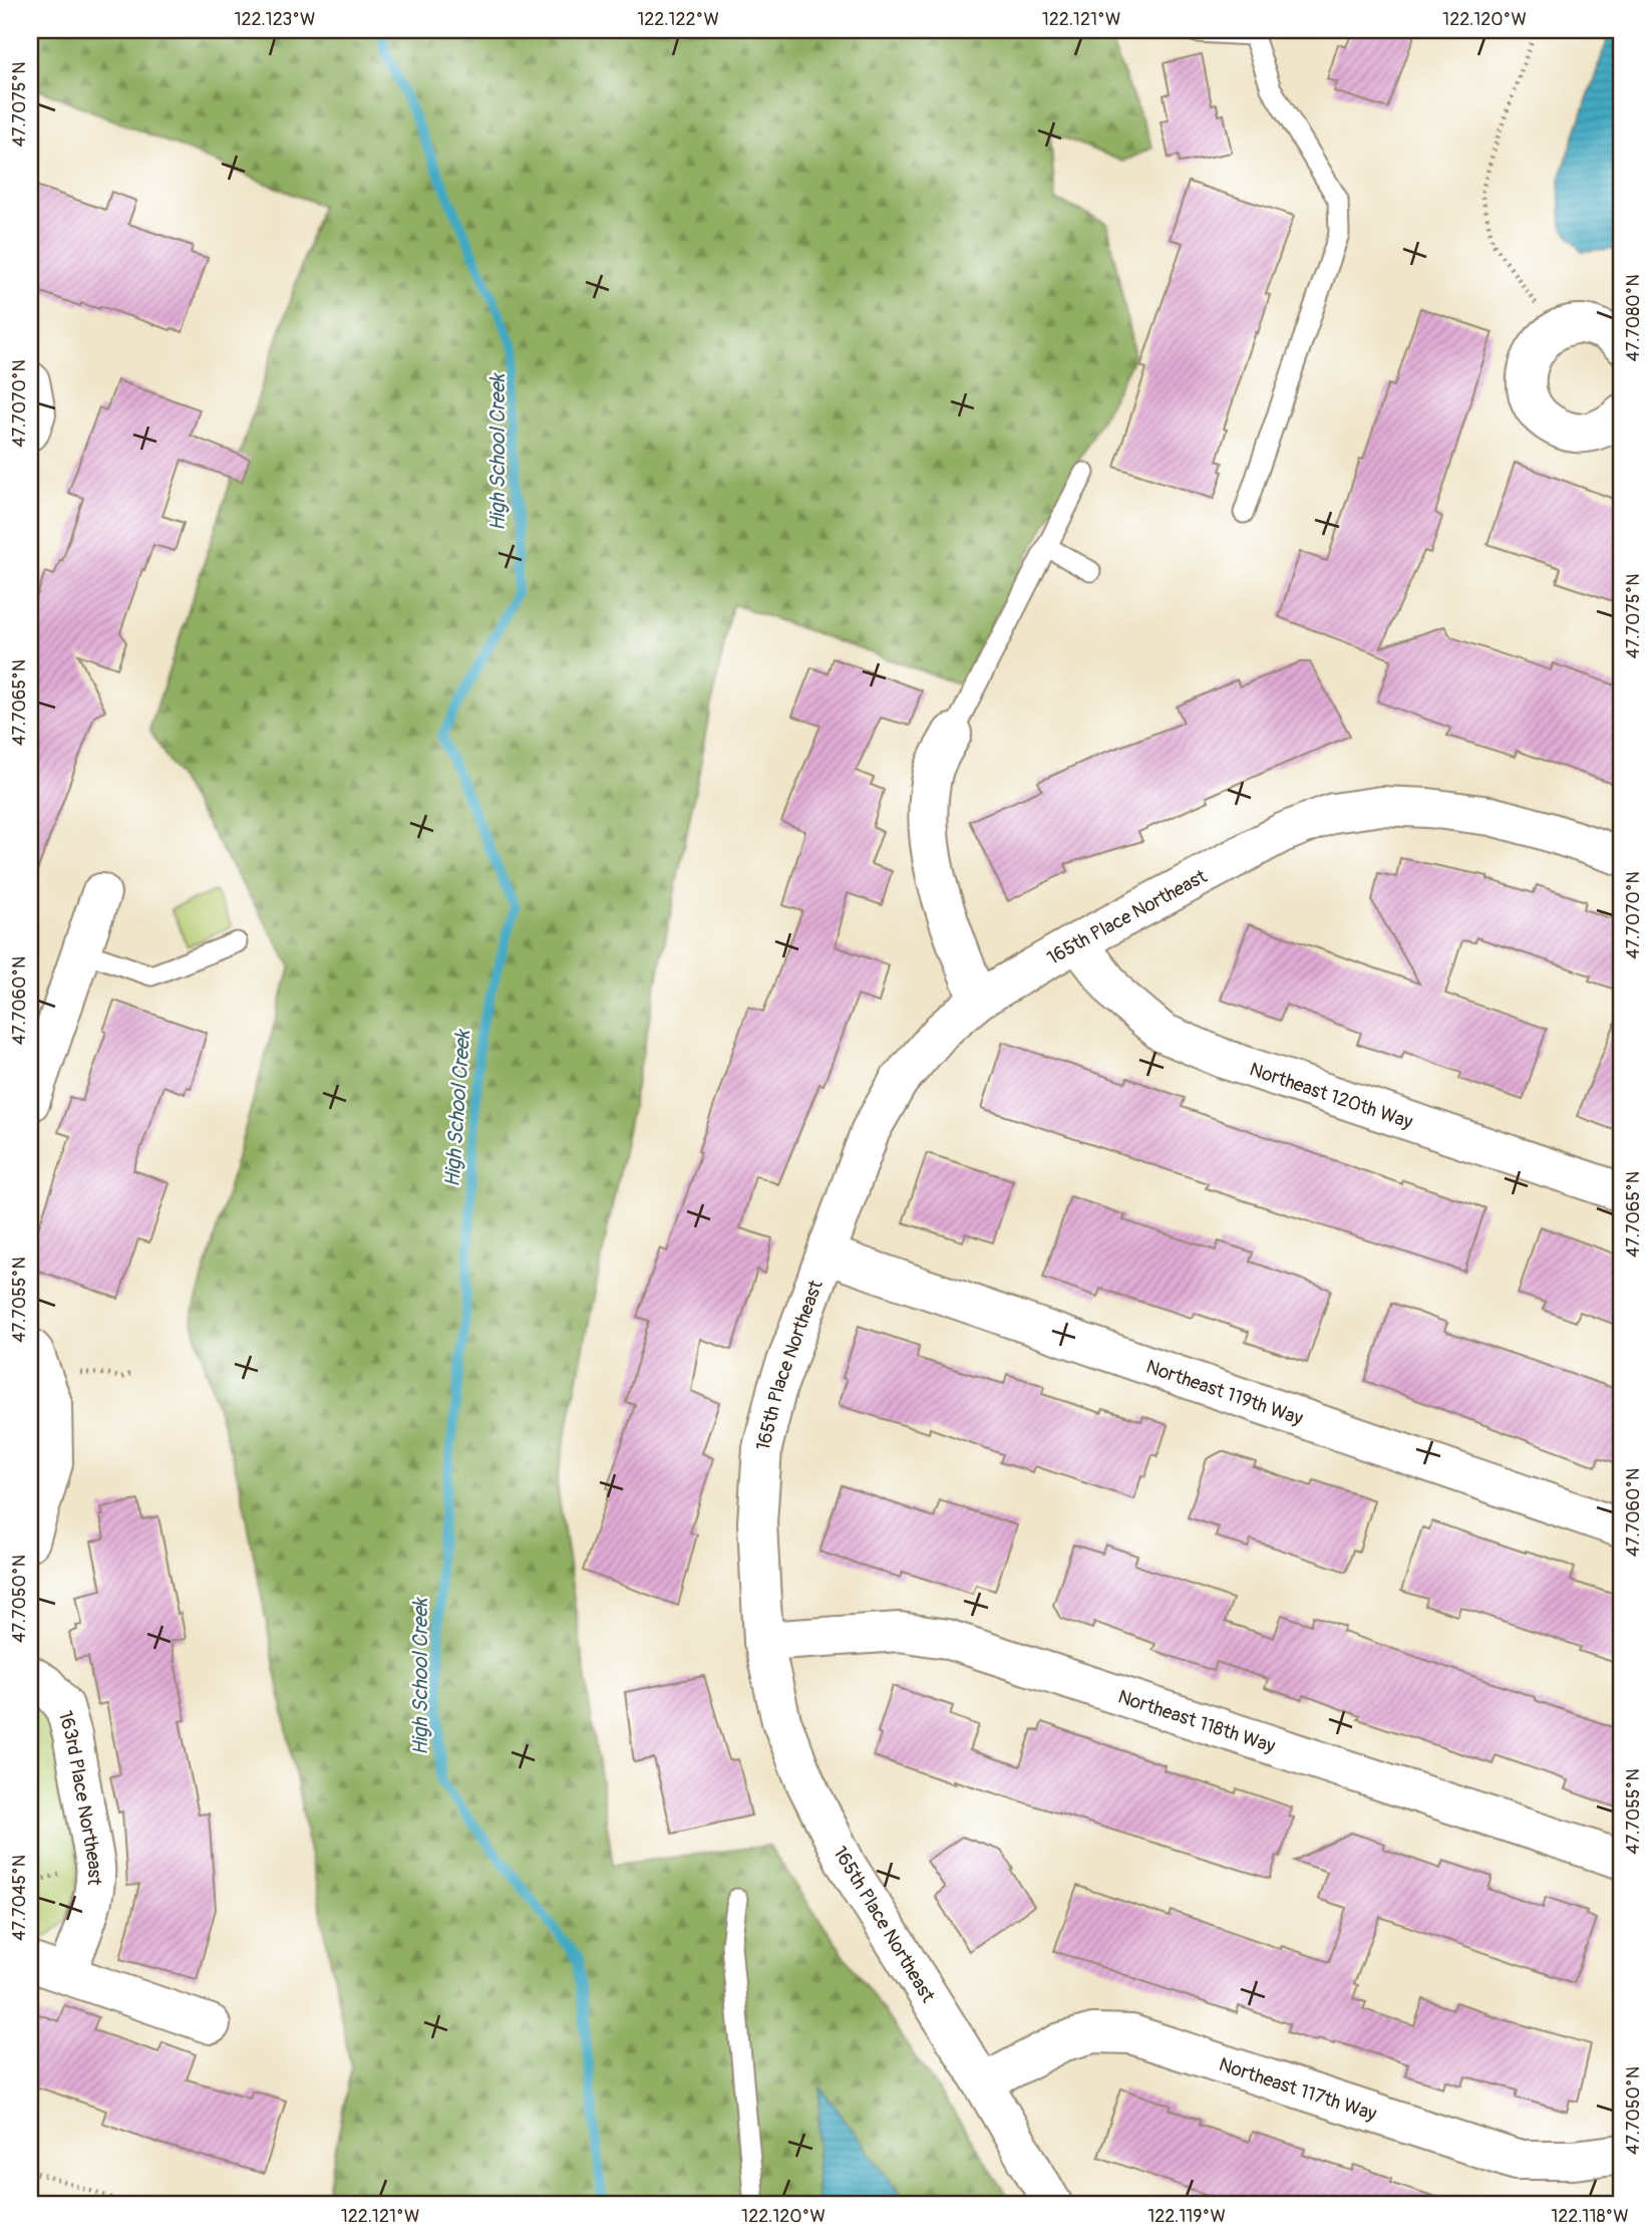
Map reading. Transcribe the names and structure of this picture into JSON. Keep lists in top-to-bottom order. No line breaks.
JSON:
{"streets":{"street":["165th Place Northeast","Northeast 120th Way","Northeast 119th Way","Northeast 118th Way","163rd Place Northeast","Northeast 117th Way"]},"crossings":[["165th Place Northeast","Northeast 120th Way"],["165th Place Northeast","Northeast 119th Way"],["165th Place Northeast","Northeast 118th Way"],["165th Place Northeast","Northeast 117th Way"]],"water":["High School Creek"],"coordinates":["122.123°W","122.122°W","122.121°W","122.120°W","47.7075°N","47.7080°N","47.7070°N","47.7065°N","47.7060°N","47.7055°N","47.7050°N","47.7045°N","122.119°W","122.118°W"]}
